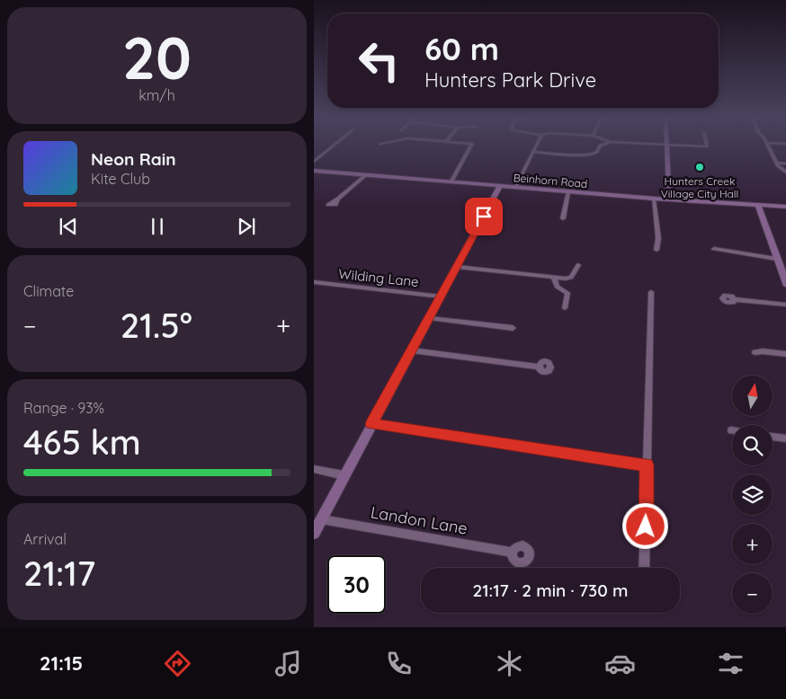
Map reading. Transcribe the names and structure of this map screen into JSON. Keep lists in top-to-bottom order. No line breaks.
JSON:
{"streets":{"street":["Beinhorn Road","Wilding Lane","Landon Lane"]},"places":["Hunters Creek Village City Hall"],"north":"top","page":{"tile":[["20","km/h"],"Climate",["Range · 93%","465 km"],["Arrival","21:17"]],"turn":["60 m","Hunters Park Drive"],"song":["Neon Rain","Kite Club"],"heat":["−","21.5°","+"],"map_buttons":["+","−"],"limit":"30","trip":"21:17 · 2 min · 730 m","tabs":"21:15"}}
